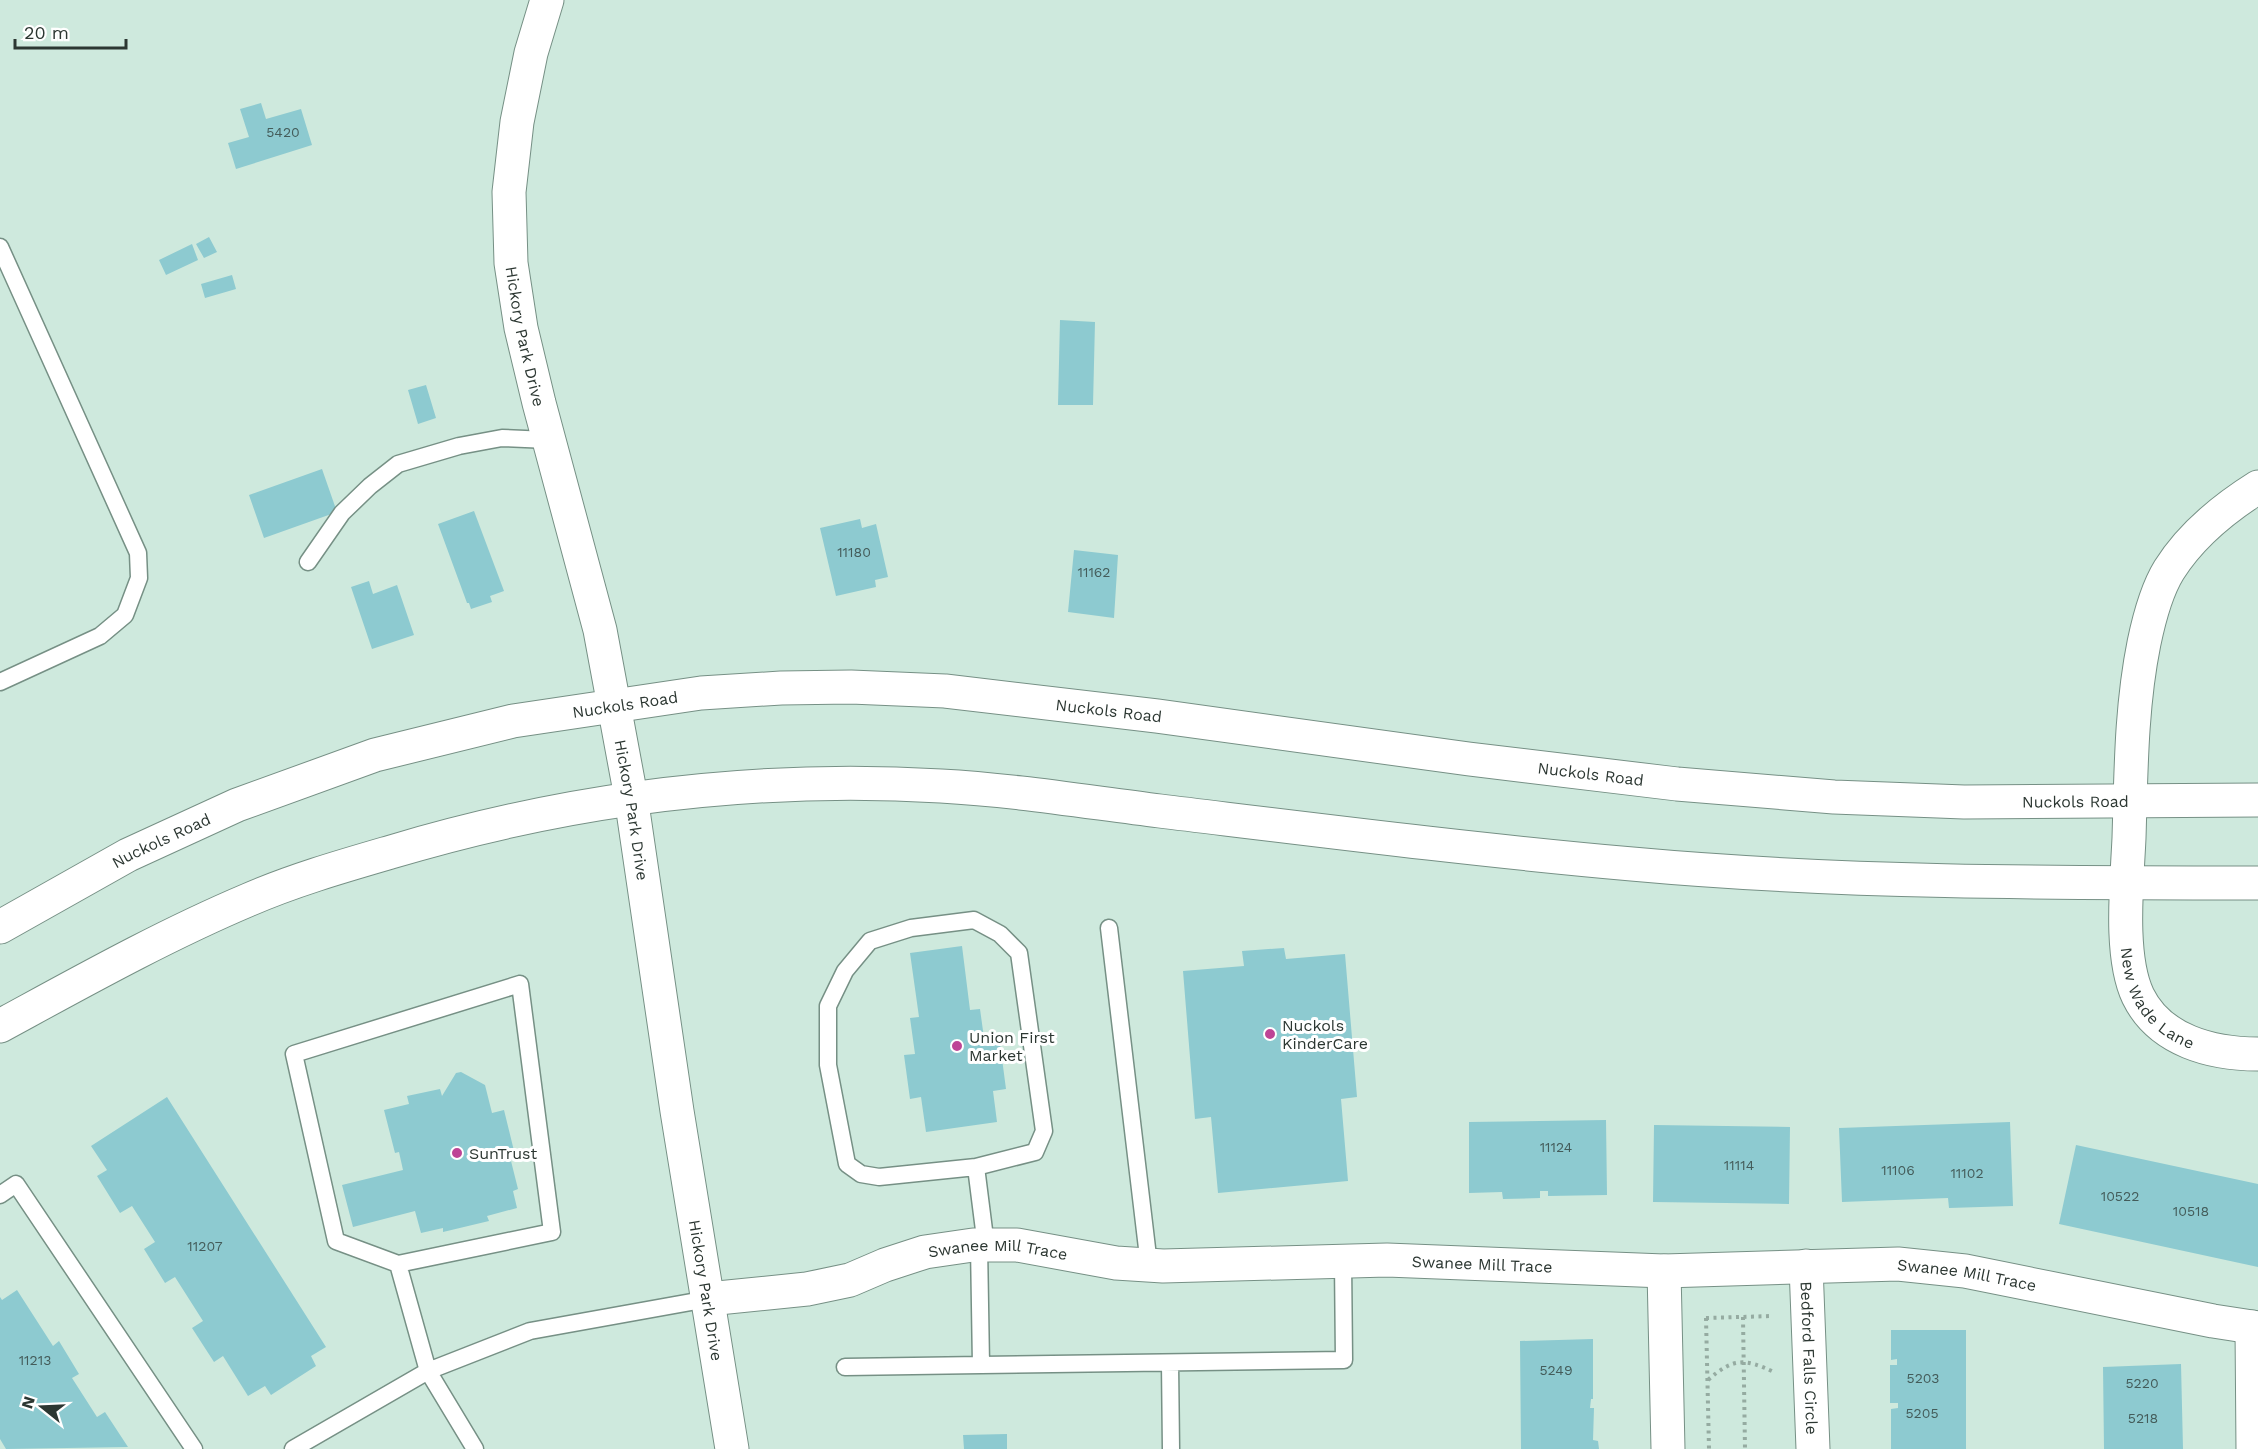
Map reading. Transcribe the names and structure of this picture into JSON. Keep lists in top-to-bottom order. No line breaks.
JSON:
{"streets":{"main road":["Hickory Park Drive","Nuckols Road","New Wade Lane","Swanee Mill Trace","Bedford Falls Circle"]},"crossings":[["Hickory Park Drive","Nuckols Road"],["Hickory Park Drive","Swanee Mill Trace"],["Nuckols Road","New Wade Lane"],["Swanee Mill Trace","Bedford Falls Circle"]],"places":["Nuckols KinderCare","Union First Market","SunTrust"],"house_numbers":["5420","11180","11162","11124","11114","11106","11102","10522","10518","11207","11213","5249","5203","5220","5205","5218"],"scale_bar":"20 m","north":"left"}
